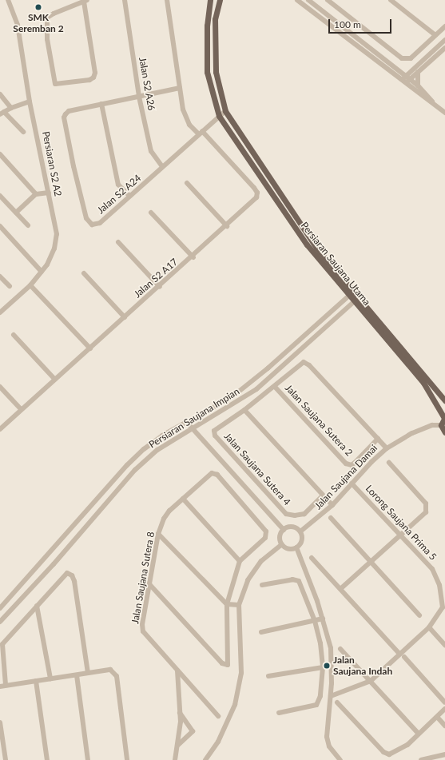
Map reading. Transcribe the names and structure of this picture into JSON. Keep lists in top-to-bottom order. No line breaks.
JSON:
{"streets":{"main road":["Persiaran Saujana Utama"],"street":["Jalan S2 A26","Persiaran S2 A2","Jalan S2 A24","Jalan S2 A17","Persiaran Saujana Impian","Jalan Saujana Sutera 2","Jalan Saujana Sutera 4","Jalan Saujana Damai","Lorong Saujana Prima 5","Jalan Saujana Sutera 8"]},"crossings":[["Jalan S2 A26","Jalan S2 A24"],["Jalan S2 A24","Persiaran Saujana Utama"],["Jalan S2 A24","Jalan S2 A17"],["Persiaran Saujana Utama","Persiaran Saujana Impian"],["Jalan Saujana Damai","Lorong Saujana Prima 5"]],"places":["SMK Seremban 2","Jalan Saujana Indah"],"scale_bar":"100 m"}
